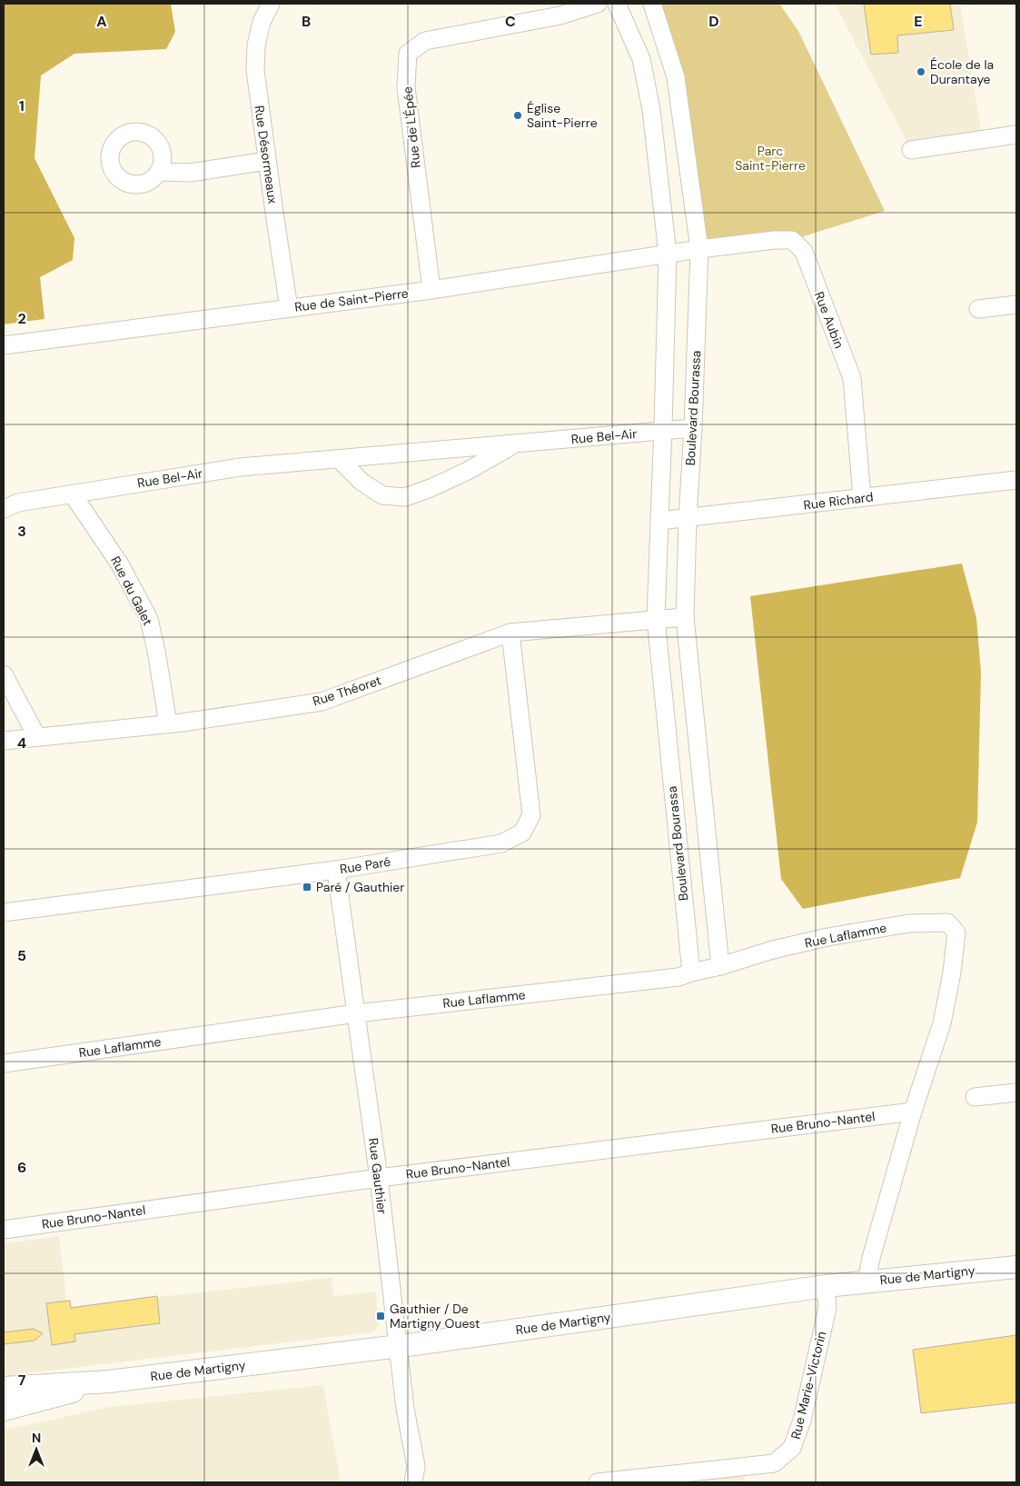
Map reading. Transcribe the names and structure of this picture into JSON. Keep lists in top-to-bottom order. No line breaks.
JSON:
{"streets":{"main road":["Rue de Martigny"],"street":["Rue de L'Épée","Rue Désormeaux","Rue de Saint-Pierre","Rue Aubin","Boulevard Bourassa","Rue Bel-Air","Rue Richard","Rue du Galet","Rue Théoret","Rue Paré","Rue Laflamme","Rue Bruno-Nantel","Rue Gauthier","Rue Marie-Victorin"]},"crossings":[["Rue de L'Épée","Rue de Saint-Pierre"],["Rue Désormeaux","Rue de Saint-Pierre"],["Rue de Saint-Pierre","Rue Aubin"],["Rue de Saint-Pierre","Boulevard Bourassa"],["Rue Aubin","Boulevard Bourassa"],["Rue Aubin","Rue Richard"],["Boulevard Bourassa","Rue Bel-Air"],["Boulevard Bourassa","Rue Richard"],["Boulevard Bourassa","Rue Théoret"],["Boulevard Bourassa","Rue Laflamme"],["Rue Bel-Air","Rue du Galet"],["Rue du Galet","Rue Théoret"],["Rue Théoret","Rue Paré"],["Rue Paré","Rue Gauthier"],["Rue Laflamme","Rue Bruno-Nantel"],["Rue Laflamme","Rue Gauthier"],["Rue Bruno-Nantel","Rue Gauthier"],["Rue Gauthier","Rue de Martigny"],["Rue de Martigny","Rue Marie-Victorin"]],"parks":["Parc Saint-Pierre"],"places":{"other":["École de la Durantaye","Église Saint-Pierre"],"transit":["Paré / Gauthier","Gauthier / De Martigny Ouest"]},"north":"top","grid":{"columns":["A","B","C","D","E"],"rows":["1","2","3","4","5","6","7"]}}
